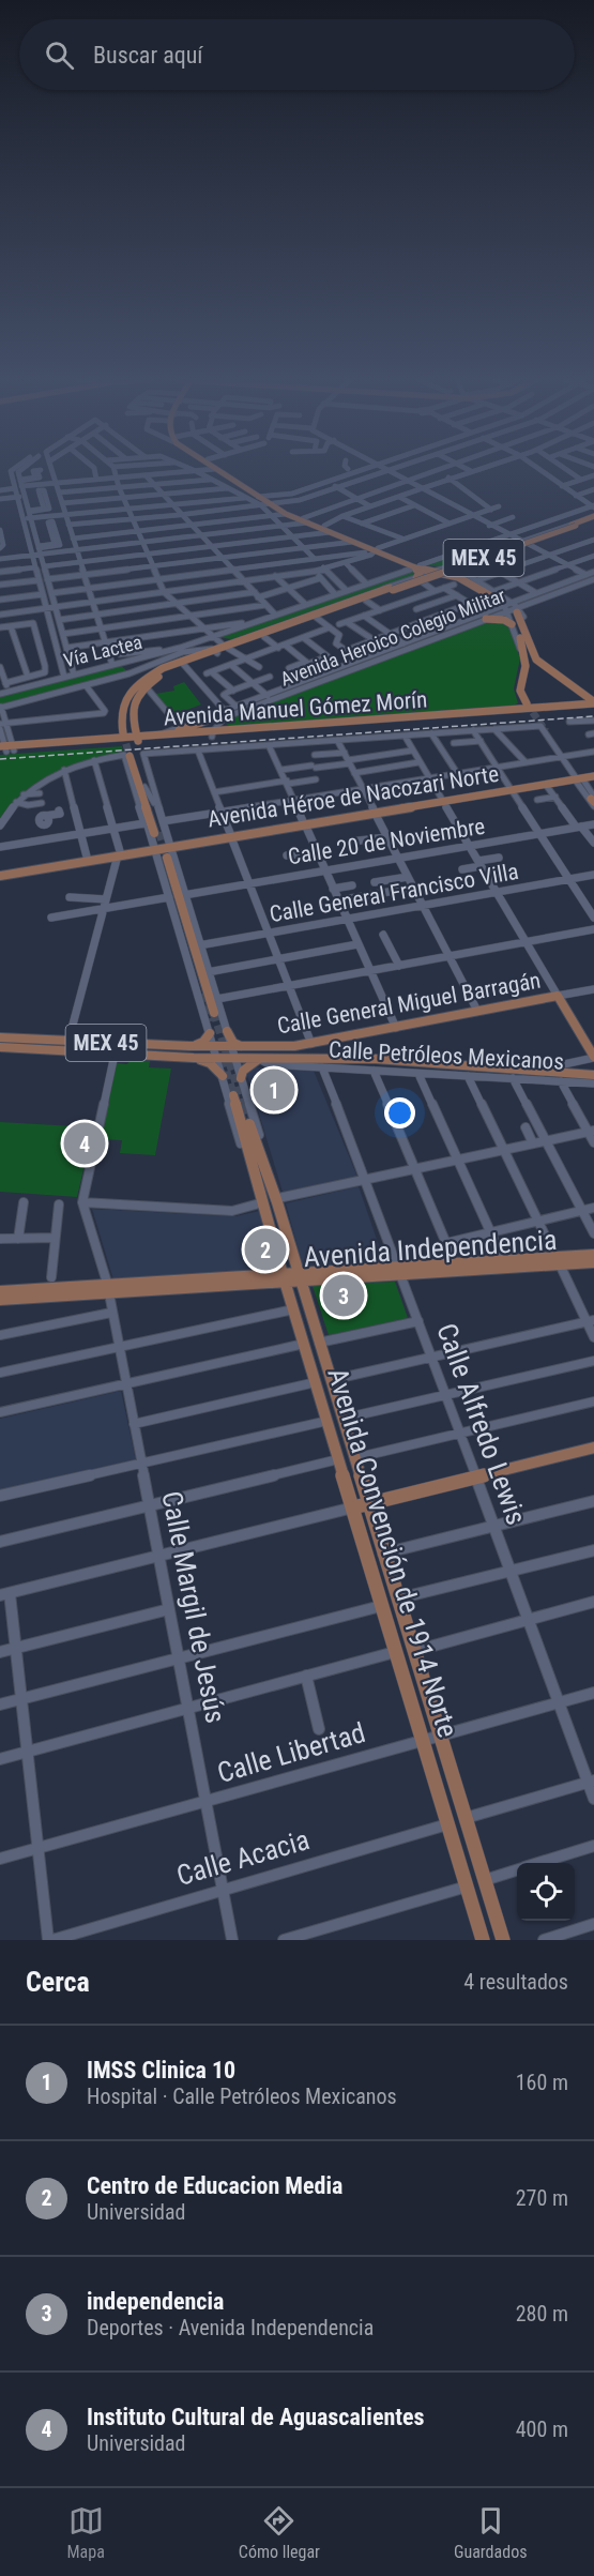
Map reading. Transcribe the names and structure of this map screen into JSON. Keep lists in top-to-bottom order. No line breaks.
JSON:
{"streets":{"main road":["MEX 45","Avenida Manuel Gómez Morín","Avenida Héroe de Nacozari Norte","Calle General Miguel Barragán","Calle Petróleos Mexicanos","Avenida Independencia","Avenida Convención de 1914 Norte"],"street":["Avenida Heroico Colegio Militar","Vía Lactea","Calle 20 de Noviembre","Calle General Francisco Villa","Calle Alfredo Lewis","Calle Margil de Jesús","Calle Libertad","Calle Acacia"]},"crossings":[["MEX 45","Vía Lactea"],["MEX 45","Avenida Manuel Gómez Morín"],["MEX 45","Calle General Miguel Barragán"],["MEX 45","Calle Petróleos Mexicanos"],["MEX 45","Avenida Convención de 1914 Norte"],["Avenida Heroico Colegio Militar","Avenida Manuel Gómez Morín"],["Avenida Héroe de Nacozari Norte","Avenida Convención de 1914 Norte"],["Calle 20 de Noviembre","Avenida Convención de 1914 Norte"],["Calle General Francisco Villa","Avenida Convención de 1914 Norte"],["Calle General Miguel Barragán","Avenida Convención de 1914 Norte"],["Calle Petróleos Mexicanos","Calle Alfredo Lewis"],["Calle Petróleos Mexicanos","Avenida Convención de 1914 Norte"],["Avenida Independencia","Calle Alfredo Lewis"],["Avenida Independencia","Avenida Convención de 1914 Norte"],["Avenida Independencia","Calle Margil de Jesús"],["Calle Alfredo Lewis","Calle Libertad"],["Avenida Convención de 1914 Norte","Calle Libertad"],["Avenida Convención de 1914 Norte","Calle Acacia"],["Calle Margil de Jesús","Calle Libertad"],["Calle Margil de Jesús","Calle Acacia"]],"page":{"search":"Buscar aquí","pins":["1","4","2","3"],"heading":["Cerca","4 resultados"],"list":[{"mark":"1","name":"IMSS Clinica 10","note":"Hospital · Calle Petróleos Mexicanos","value":"160 m"},{"mark":"2","name":"Centro de Educacion Media","note":"Universidad","value":"270 m"},{"mark":"3","name":"independencia","note":"Deportes · Avenida Independencia","value":"280 m"},{"mark":"4","name":"Instituto Cultural de Aguascalientes","note":"Universidad","value":"400 m"}],"nav":["Mapa","Cómo llegar","Guardados"]}}
